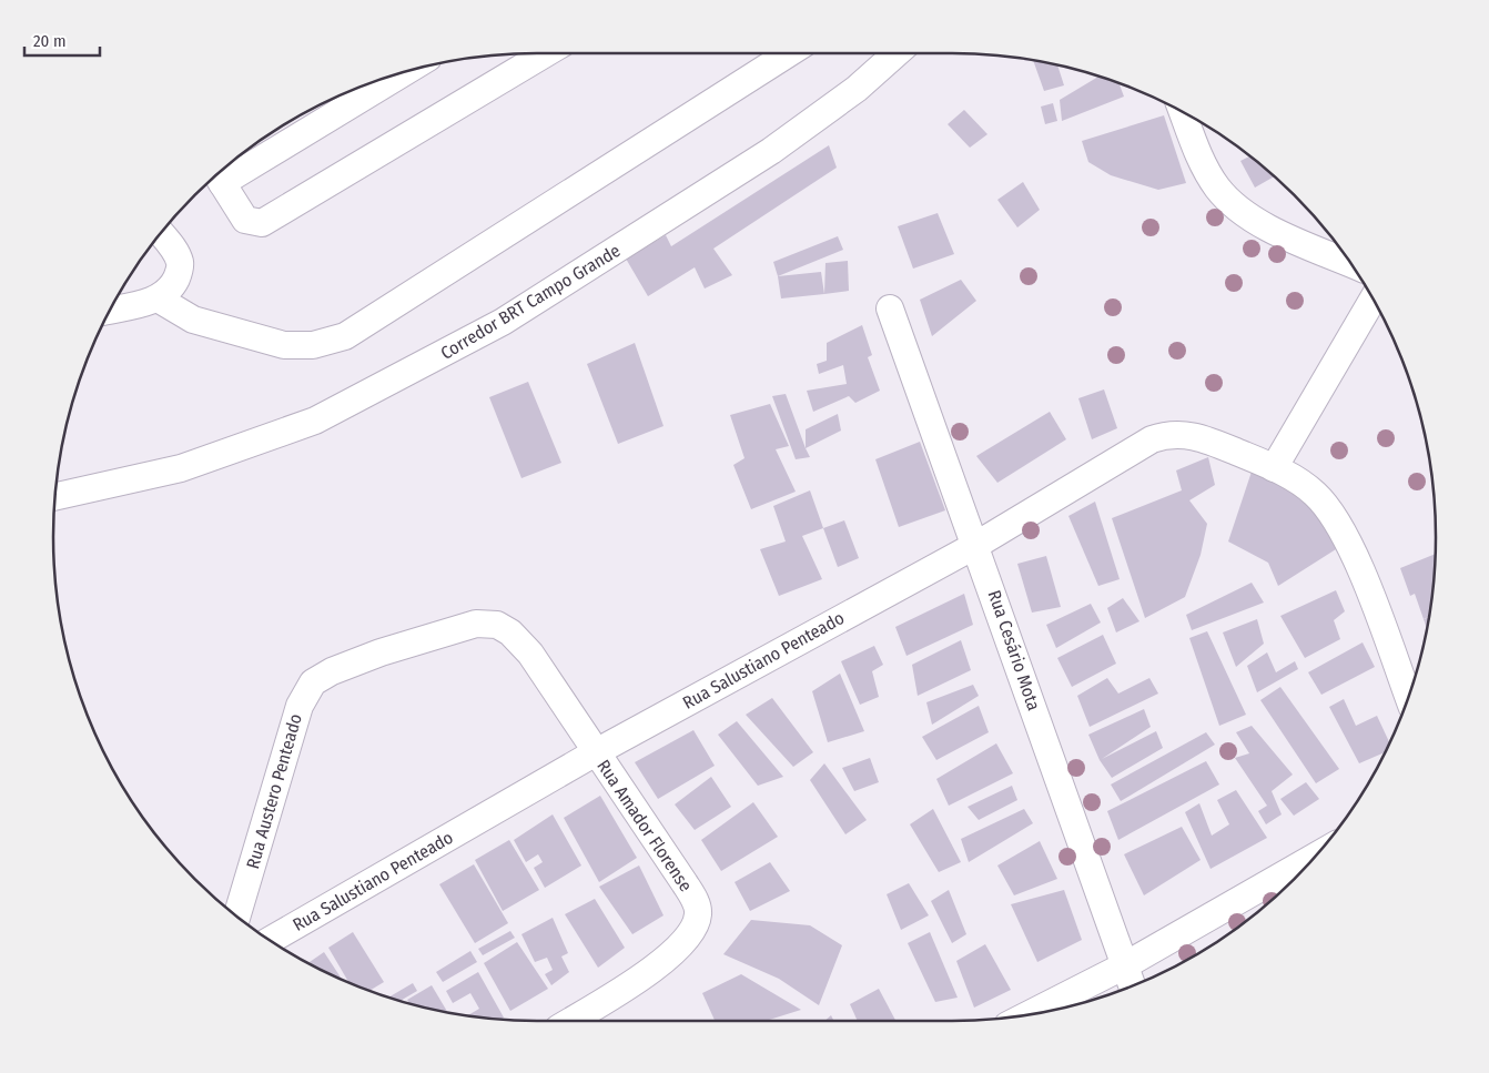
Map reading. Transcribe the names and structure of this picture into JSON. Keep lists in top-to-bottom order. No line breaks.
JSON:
{"streets":{"street":["Corredor BRT Campo Grande","Rua Cesário Mota","Rua Salustiano Penteado","Rua Austero Penteado","Rua Amador Florense"]},"crossings":[["Rua Cesário Mota","Rua Salustiano Penteado"],["Rua Salustiano Penteado","Rua Austero Penteado"],["Rua Salustiano Penteado","Rua Amador Florense"],["Rua Austero Penteado","Rua Amador Florense"]],"scale_bar":"20 m"}
